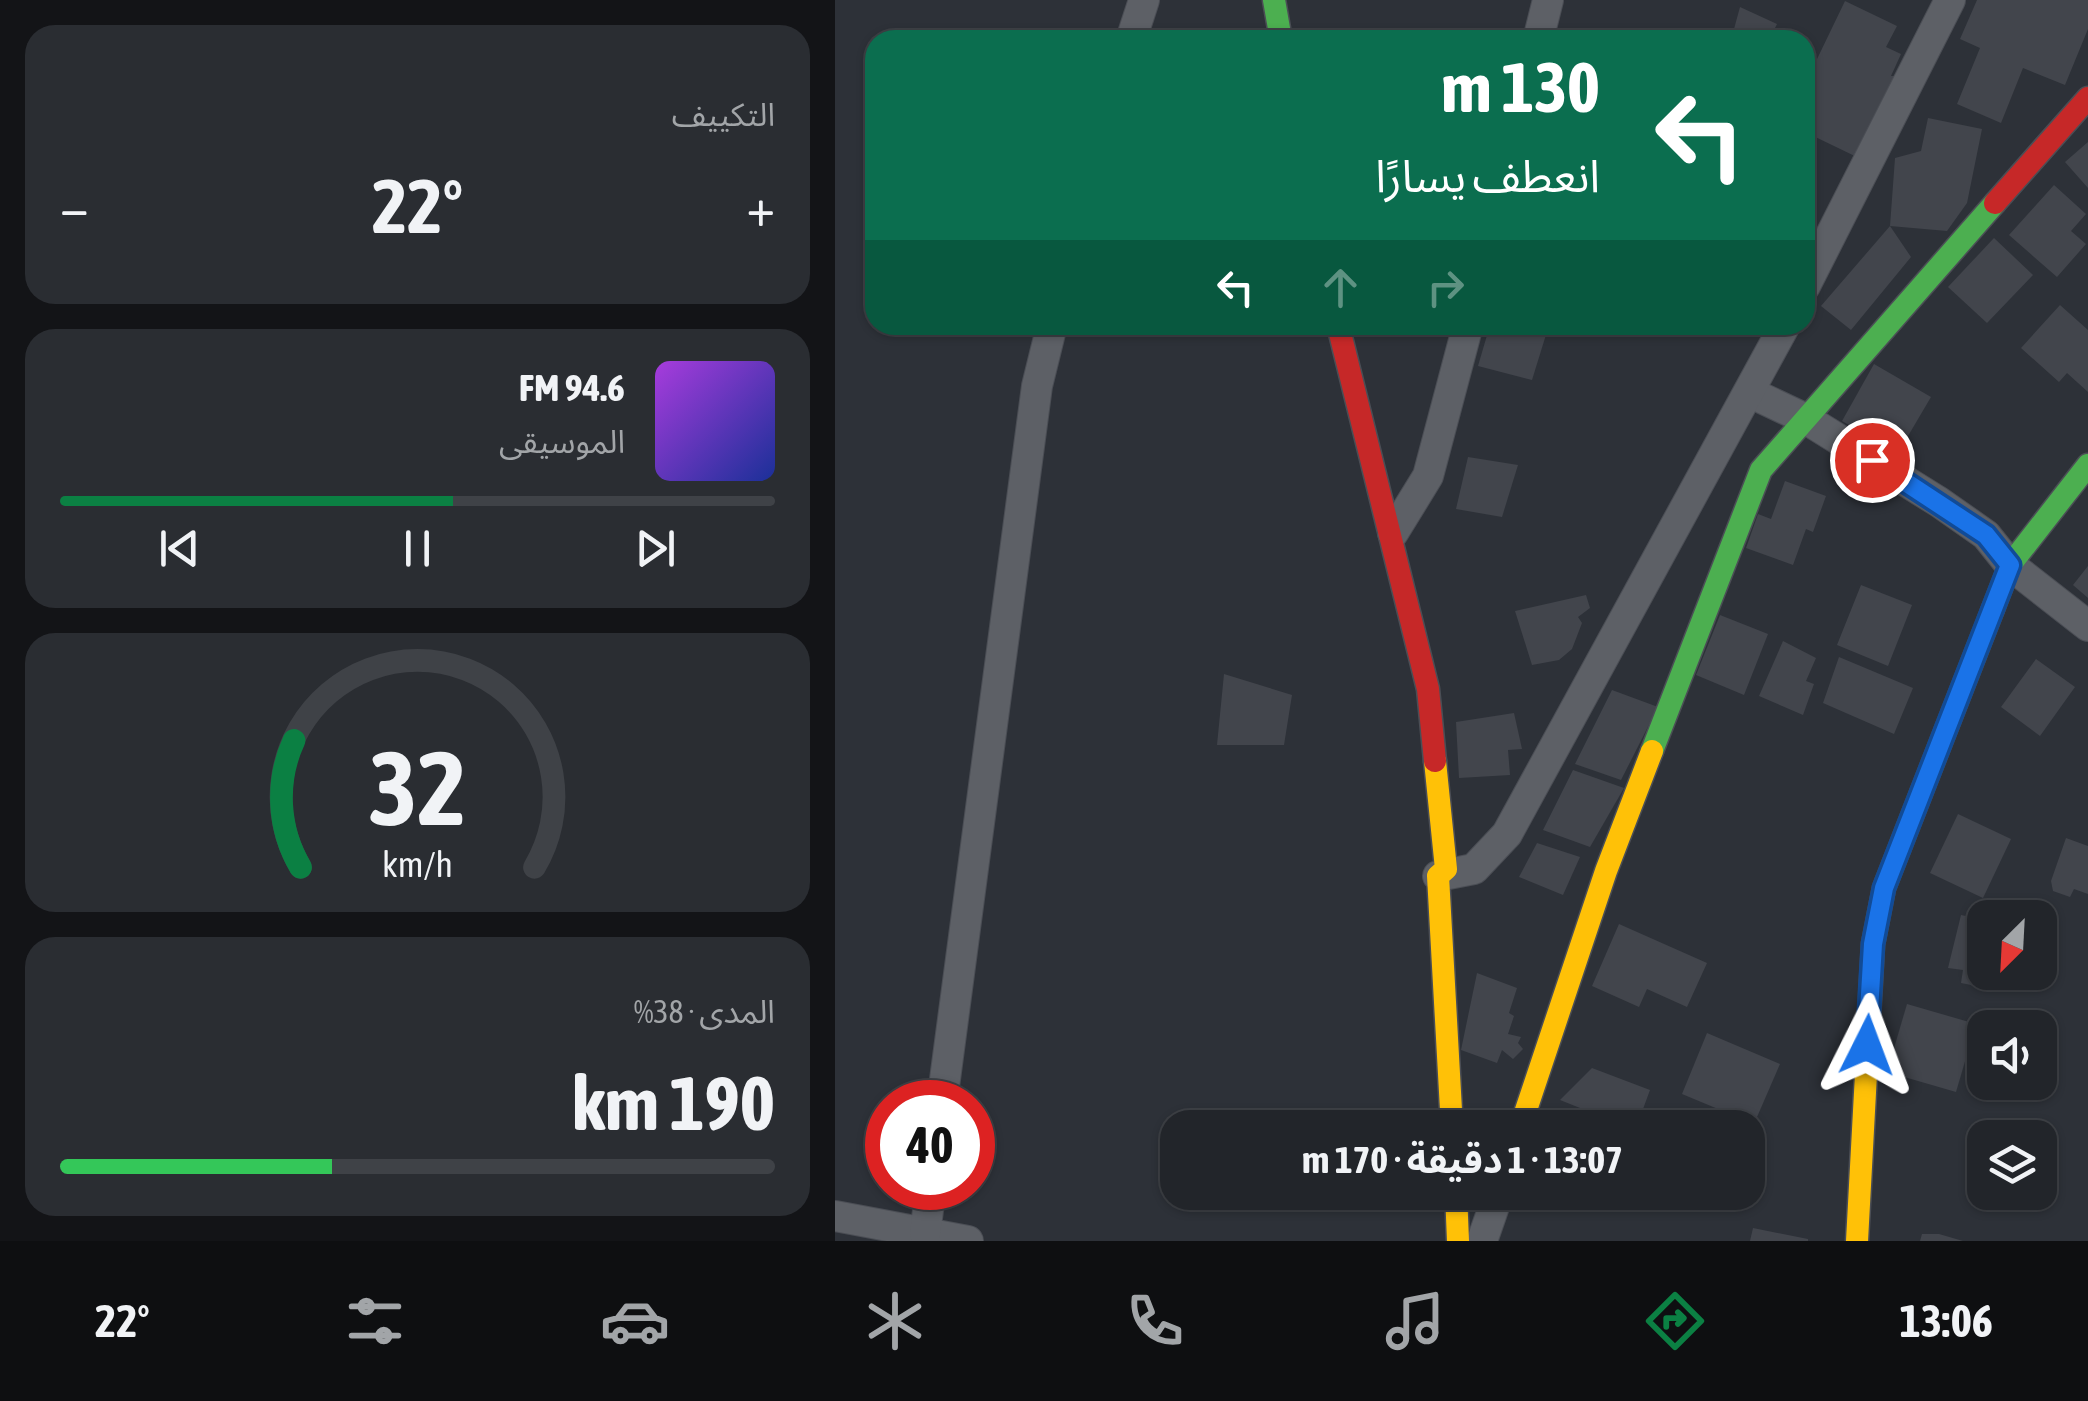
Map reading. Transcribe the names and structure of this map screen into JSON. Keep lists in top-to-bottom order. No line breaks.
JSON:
{"north":"bottom left","page":{"tile":["التكييف",["المدى · 38%","190 km"]],"turn":["130 m","انعطف يسارًا"],"heat":["−","22°","+"],"song":["94.6 FM","الموسيقى"],"limit":"40","trip":"13:07 · 1 دقيقة · 170 m","tabs":["13:06","22°"],"gauge":["32","km/h"]}}
